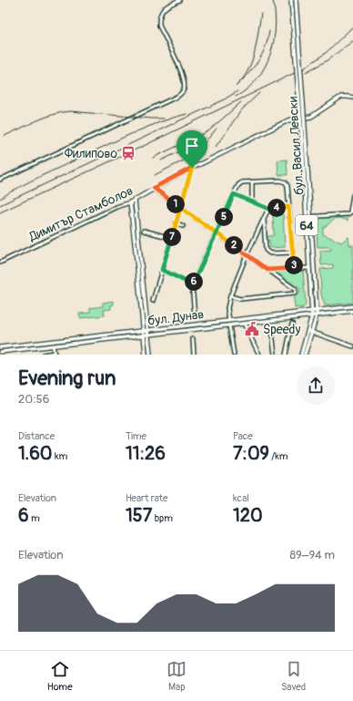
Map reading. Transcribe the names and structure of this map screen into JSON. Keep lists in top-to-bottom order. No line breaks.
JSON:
{"streets":{"main road":["бул. Васил Левски","Димитър Стамболов","64","бул. Дунав"]},"crossings":[["бул. Васил Левски","бул. Дунав"]],"places":{"station":["Филипово"],"public building":["Speedy"]},"page":{"pins":["1","4","5","7","2","3","6"],"heading":["Evening run","20:56"],"stats":[["Distance","1.60 km"],["Time","11:26"],["Pace","7:09 /km"],["Elevation","6 m"],["Heart rate","157 bpm"],["kcal","120"]],"chart":["Elevation","89–94 m"],"tabs":["Home","Map","Saved"]}}
